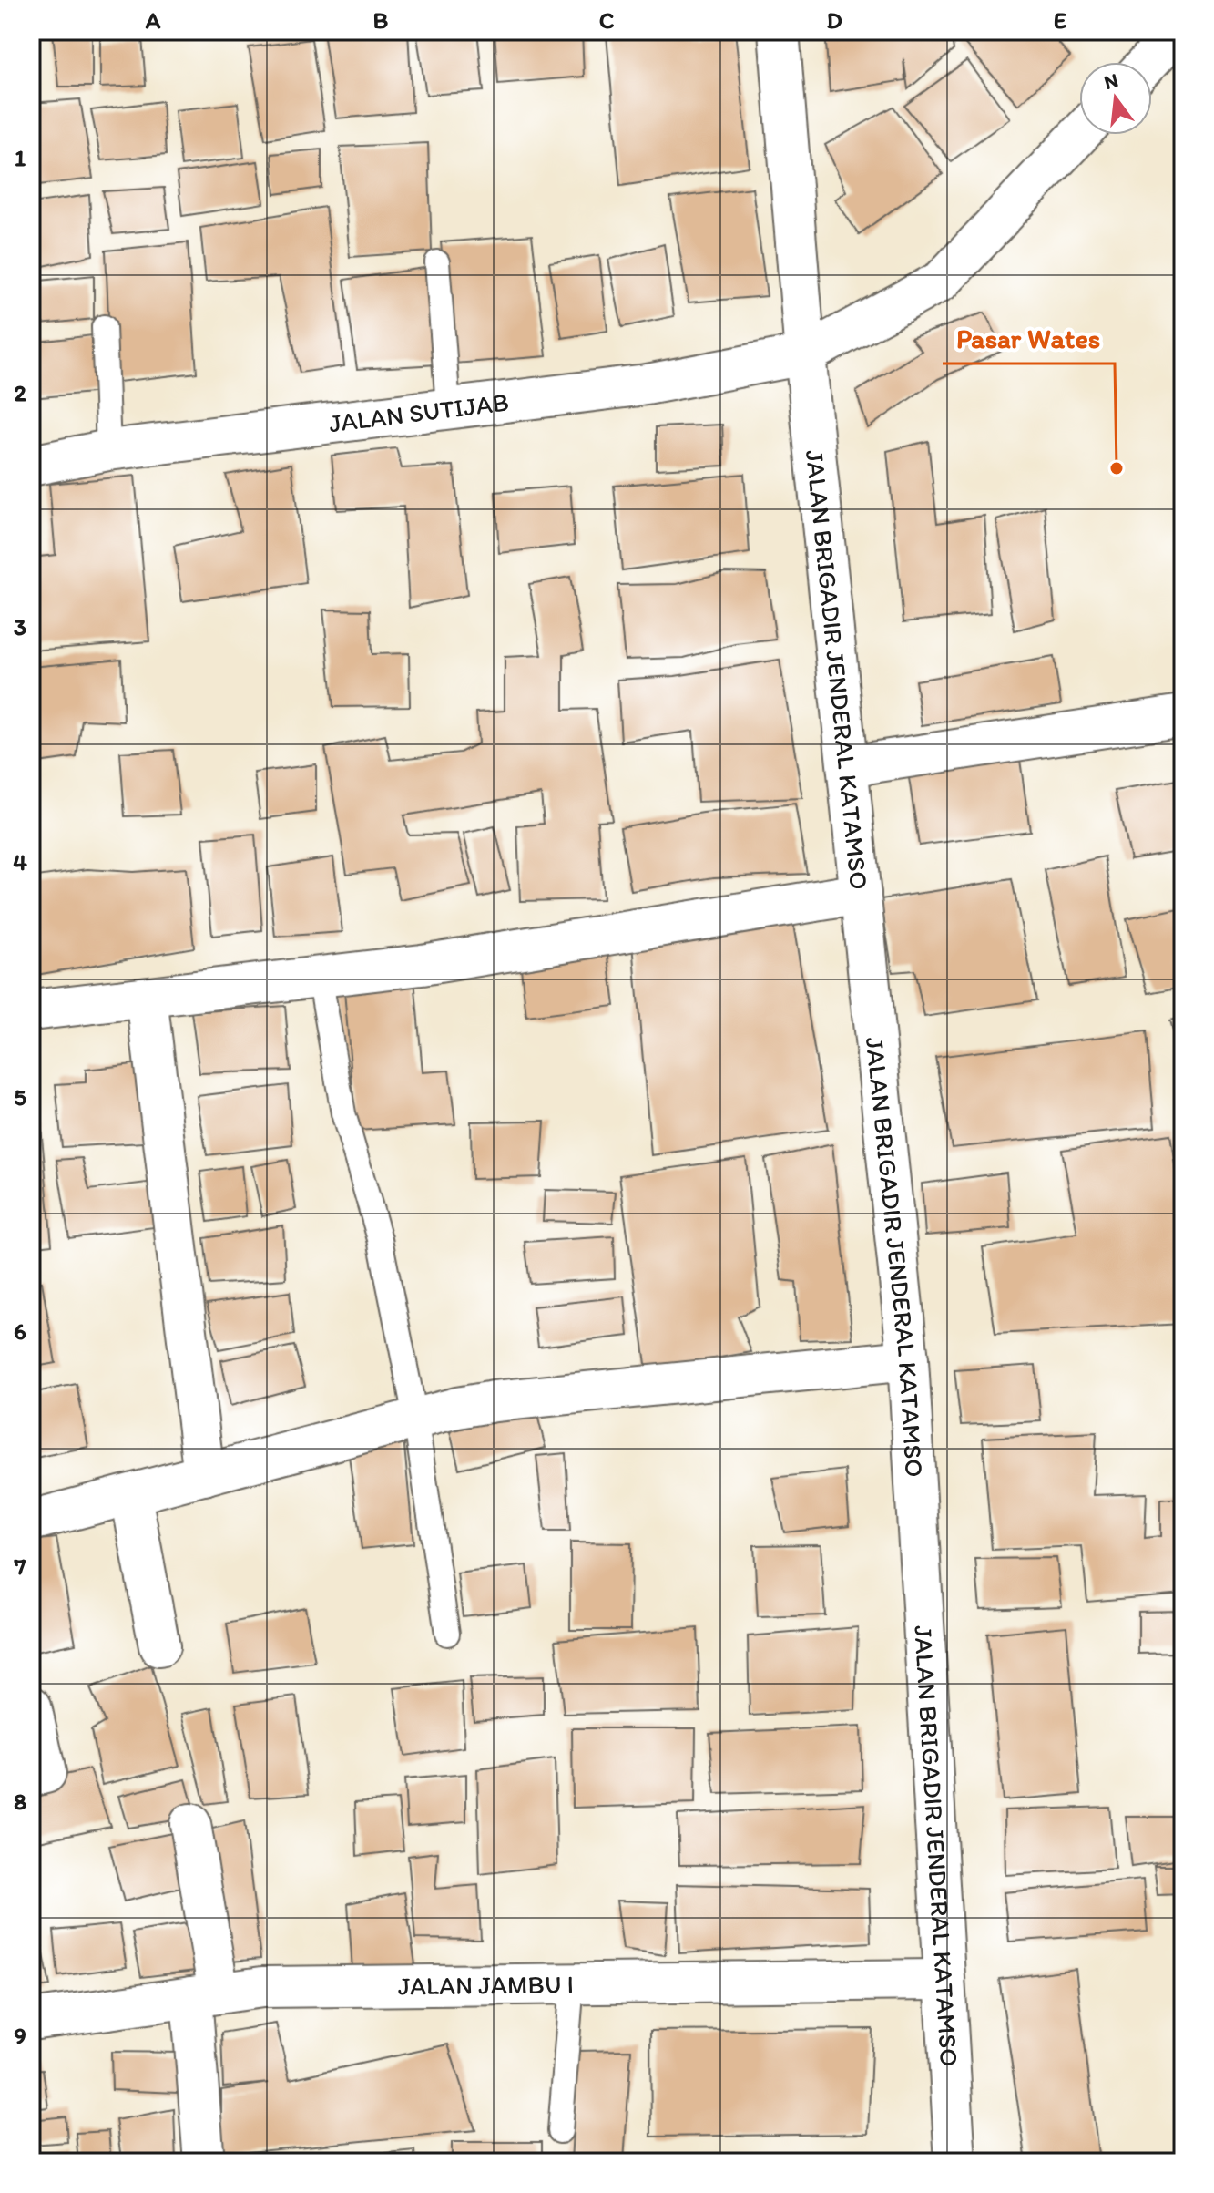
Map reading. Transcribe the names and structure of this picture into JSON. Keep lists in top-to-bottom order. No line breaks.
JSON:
{"streets":{"street":["JALAN SUTIJAB","JALAN BRIGADIR JENDERAL KATAMSO","JALAN JAMBU I"]},"crossings":[["JALAN SUTIJAB","JALAN BRIGADIR JENDERAL KATAMSO"],["JALAN BRIGADIR JENDERAL KATAMSO","JALAN JAMBU I"]],"places":["Pasar Wates"],"north":"top","grid":{"columns":["A","B","C","D","E"],"rows":["1","2","3","4","5","6","7","8","9"]}}
